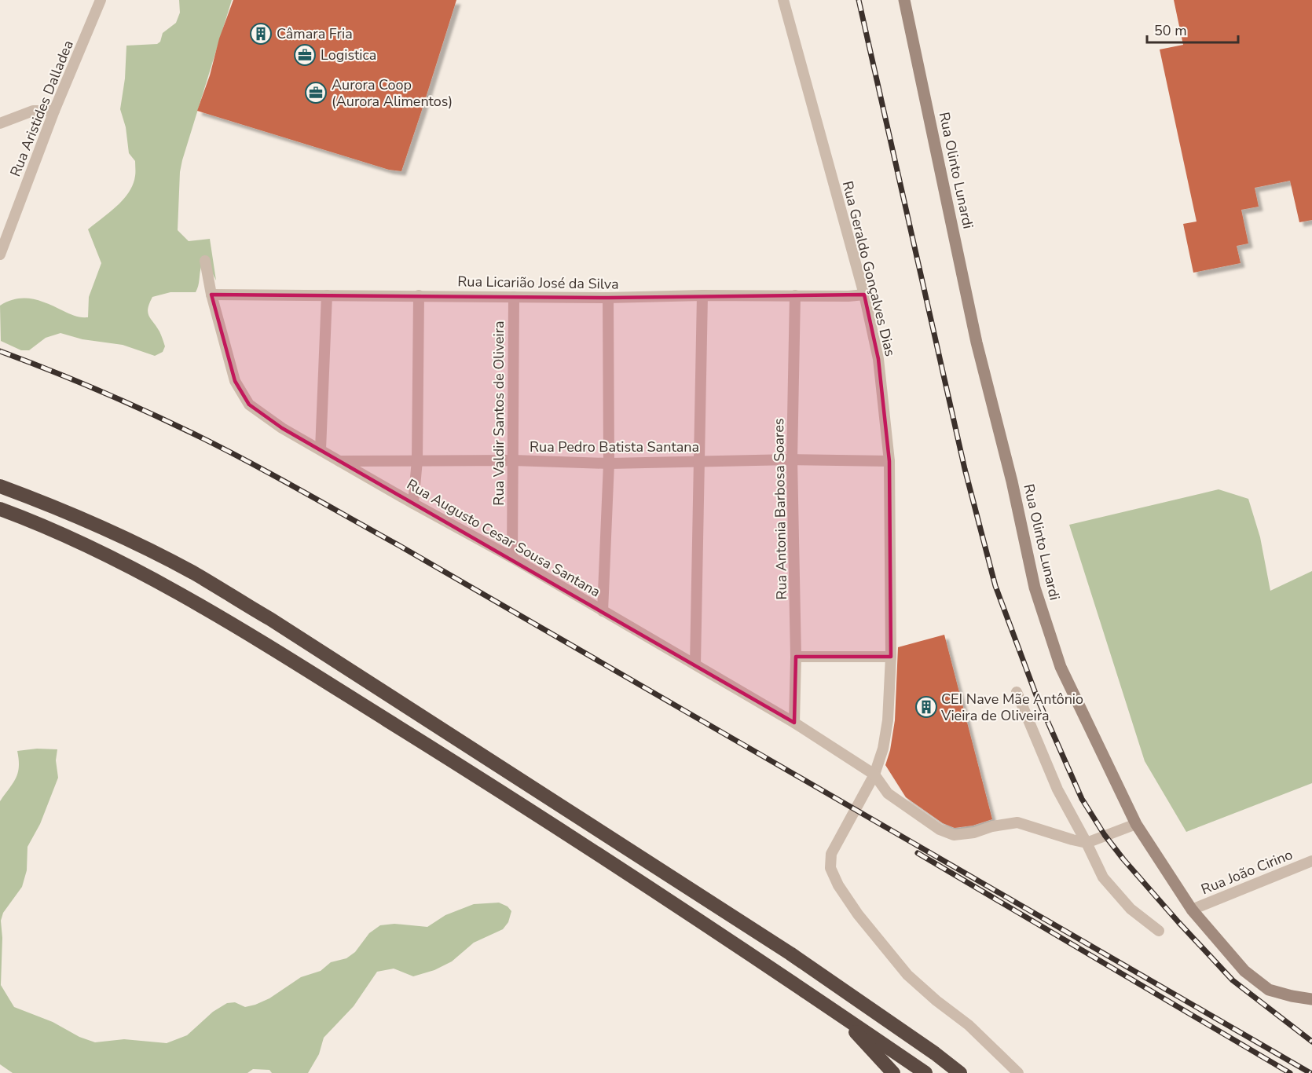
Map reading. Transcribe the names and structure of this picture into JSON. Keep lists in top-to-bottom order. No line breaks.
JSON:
{"streets":{"street":["Rua Aristides Dalladea","Rua Olinto Lunardi","Rua Geraldo Gonçalves Dias","Rua Licarião José da Silva","Rua Valdir Santos de Oliveira","Rua Pedro Batista Santana","Rua Antonia Barbosa Soares","Rua Augusto Cesar Sousa Santana","Rua João Cirino"]},"crossings":[["Rua Olinto Lunardi","Rua João Cirino"],["Rua Geraldo Gonçalves Dias","Rua Licarião José da Silva"],["Rua Geraldo Gonçalves Dias","Rua Pedro Batista Santana"],["Rua Geraldo Gonçalves Dias","Rua Augusto Cesar Sousa Santana"],["Rua Licarião José da Silva","Rua Valdir Santos de Oliveira"],["Rua Licarião José da Silva","Rua Antonia Barbosa Soares"],["Rua Licarião José da Silva","Rua Augusto Cesar Sousa Santana"],["Rua Valdir Santos de Oliveira","Rua Pedro Batista Santana"],["Rua Valdir Santos de Oliveira","Rua Augusto Cesar Sousa Santana"],["Rua Pedro Batista Santana","Rua Antonia Barbosa Soares"],["Rua Pedro Batista Santana","Rua Augusto Cesar Sousa Santana"],["Rua Antonia Barbosa Soares","Rua Augusto Cesar Sousa Santana"]],"places":{"building":["Câmara Fria","CEI Nave Mãe Antônio Vieira de Oliveira"],"office":["Logistica","Aurora Coop (Aurora Alimentos)"]},"scale_bar":"50 m"}
